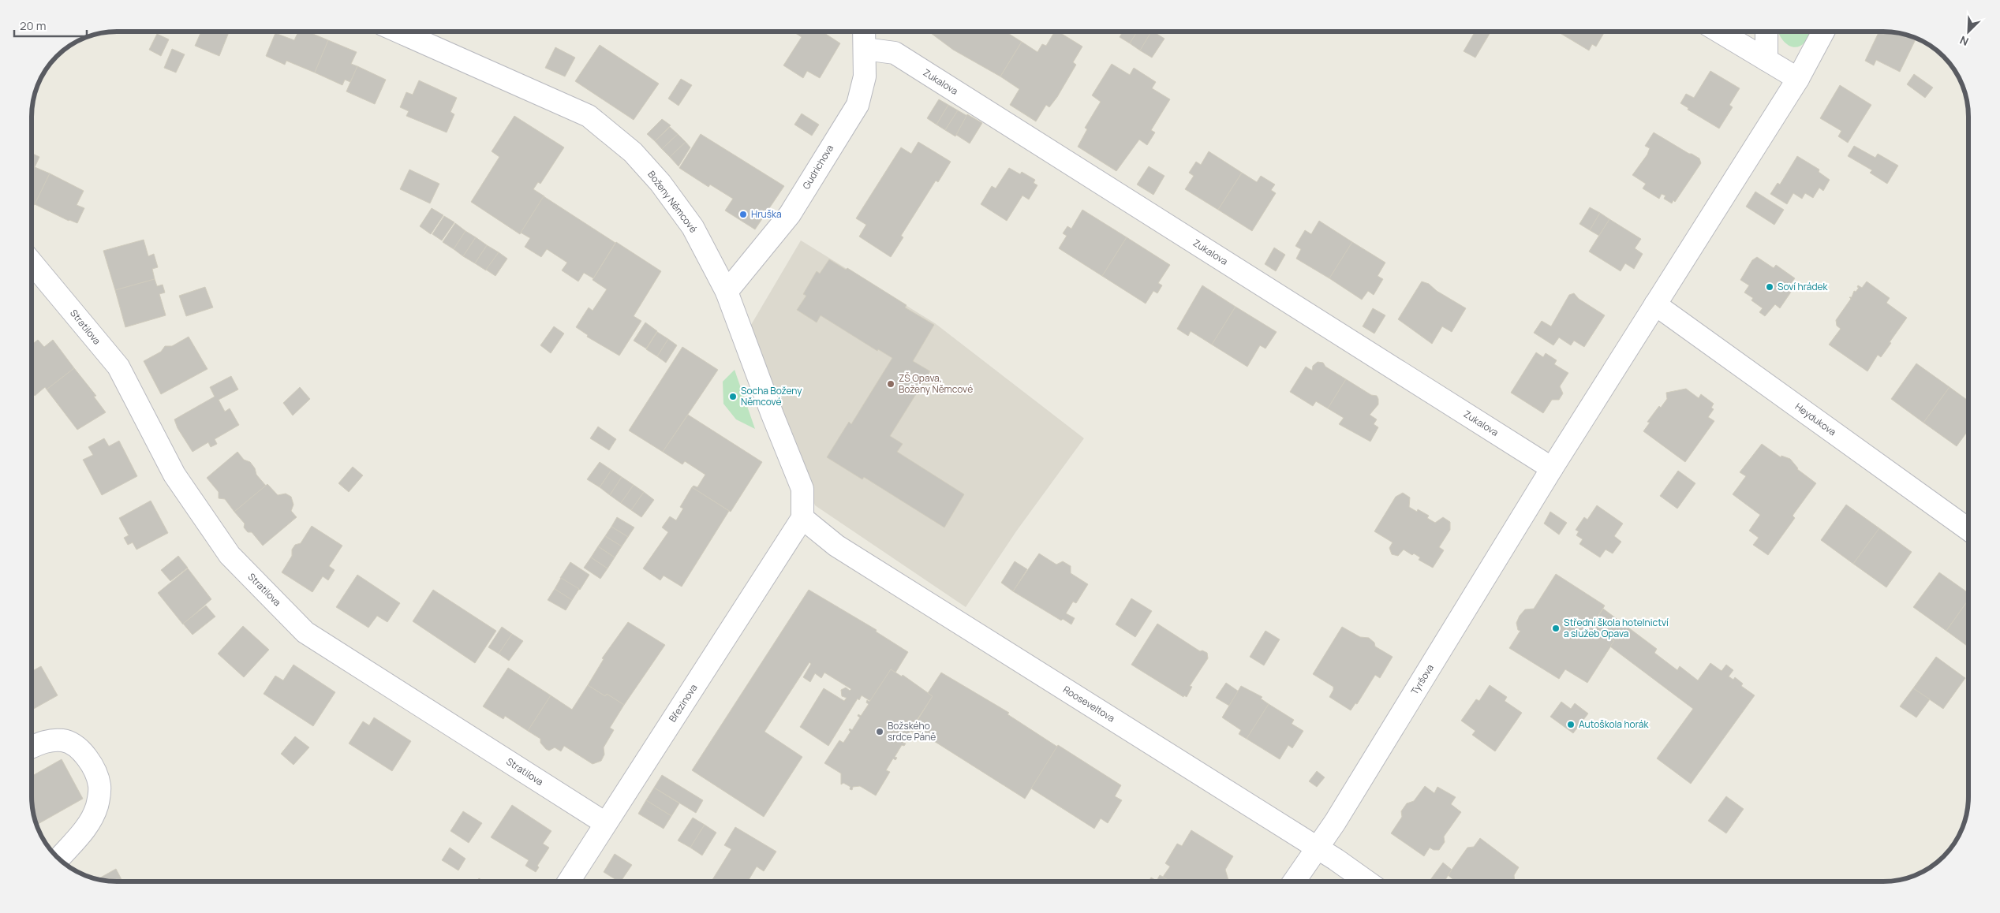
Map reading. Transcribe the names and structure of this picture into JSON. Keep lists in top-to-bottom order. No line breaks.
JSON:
{"streets":{"street":["Zukalova","Gudrichova","Boženy Němcové","Stratilova","Heydukova","Tyršova","Březinova","Rooseveltova"]},"crossings":[["Zukalova","Gudrichova"],["Zukalova","Tyršova"],["Gudrichova","Boženy Němcové"],["Boženy Němcové","Březinova"],["Boženy Němcové","Rooseveltova"],["Stratilova","Březinova"],["Heydukova","Tyršova"],["Tyršova","Rooseveltova"],["Březinova","Rooseveltova"]],"places":["Hruška","Soví hrádek","ZŠ Opava, Boženy Němcové","Socha Boženy Němcové","Střední škola hotelnictví a služeb Opava","Autoškola horák","Božského srdce Páně"],"scale_bar":"20 m","north":"bottom left"}
